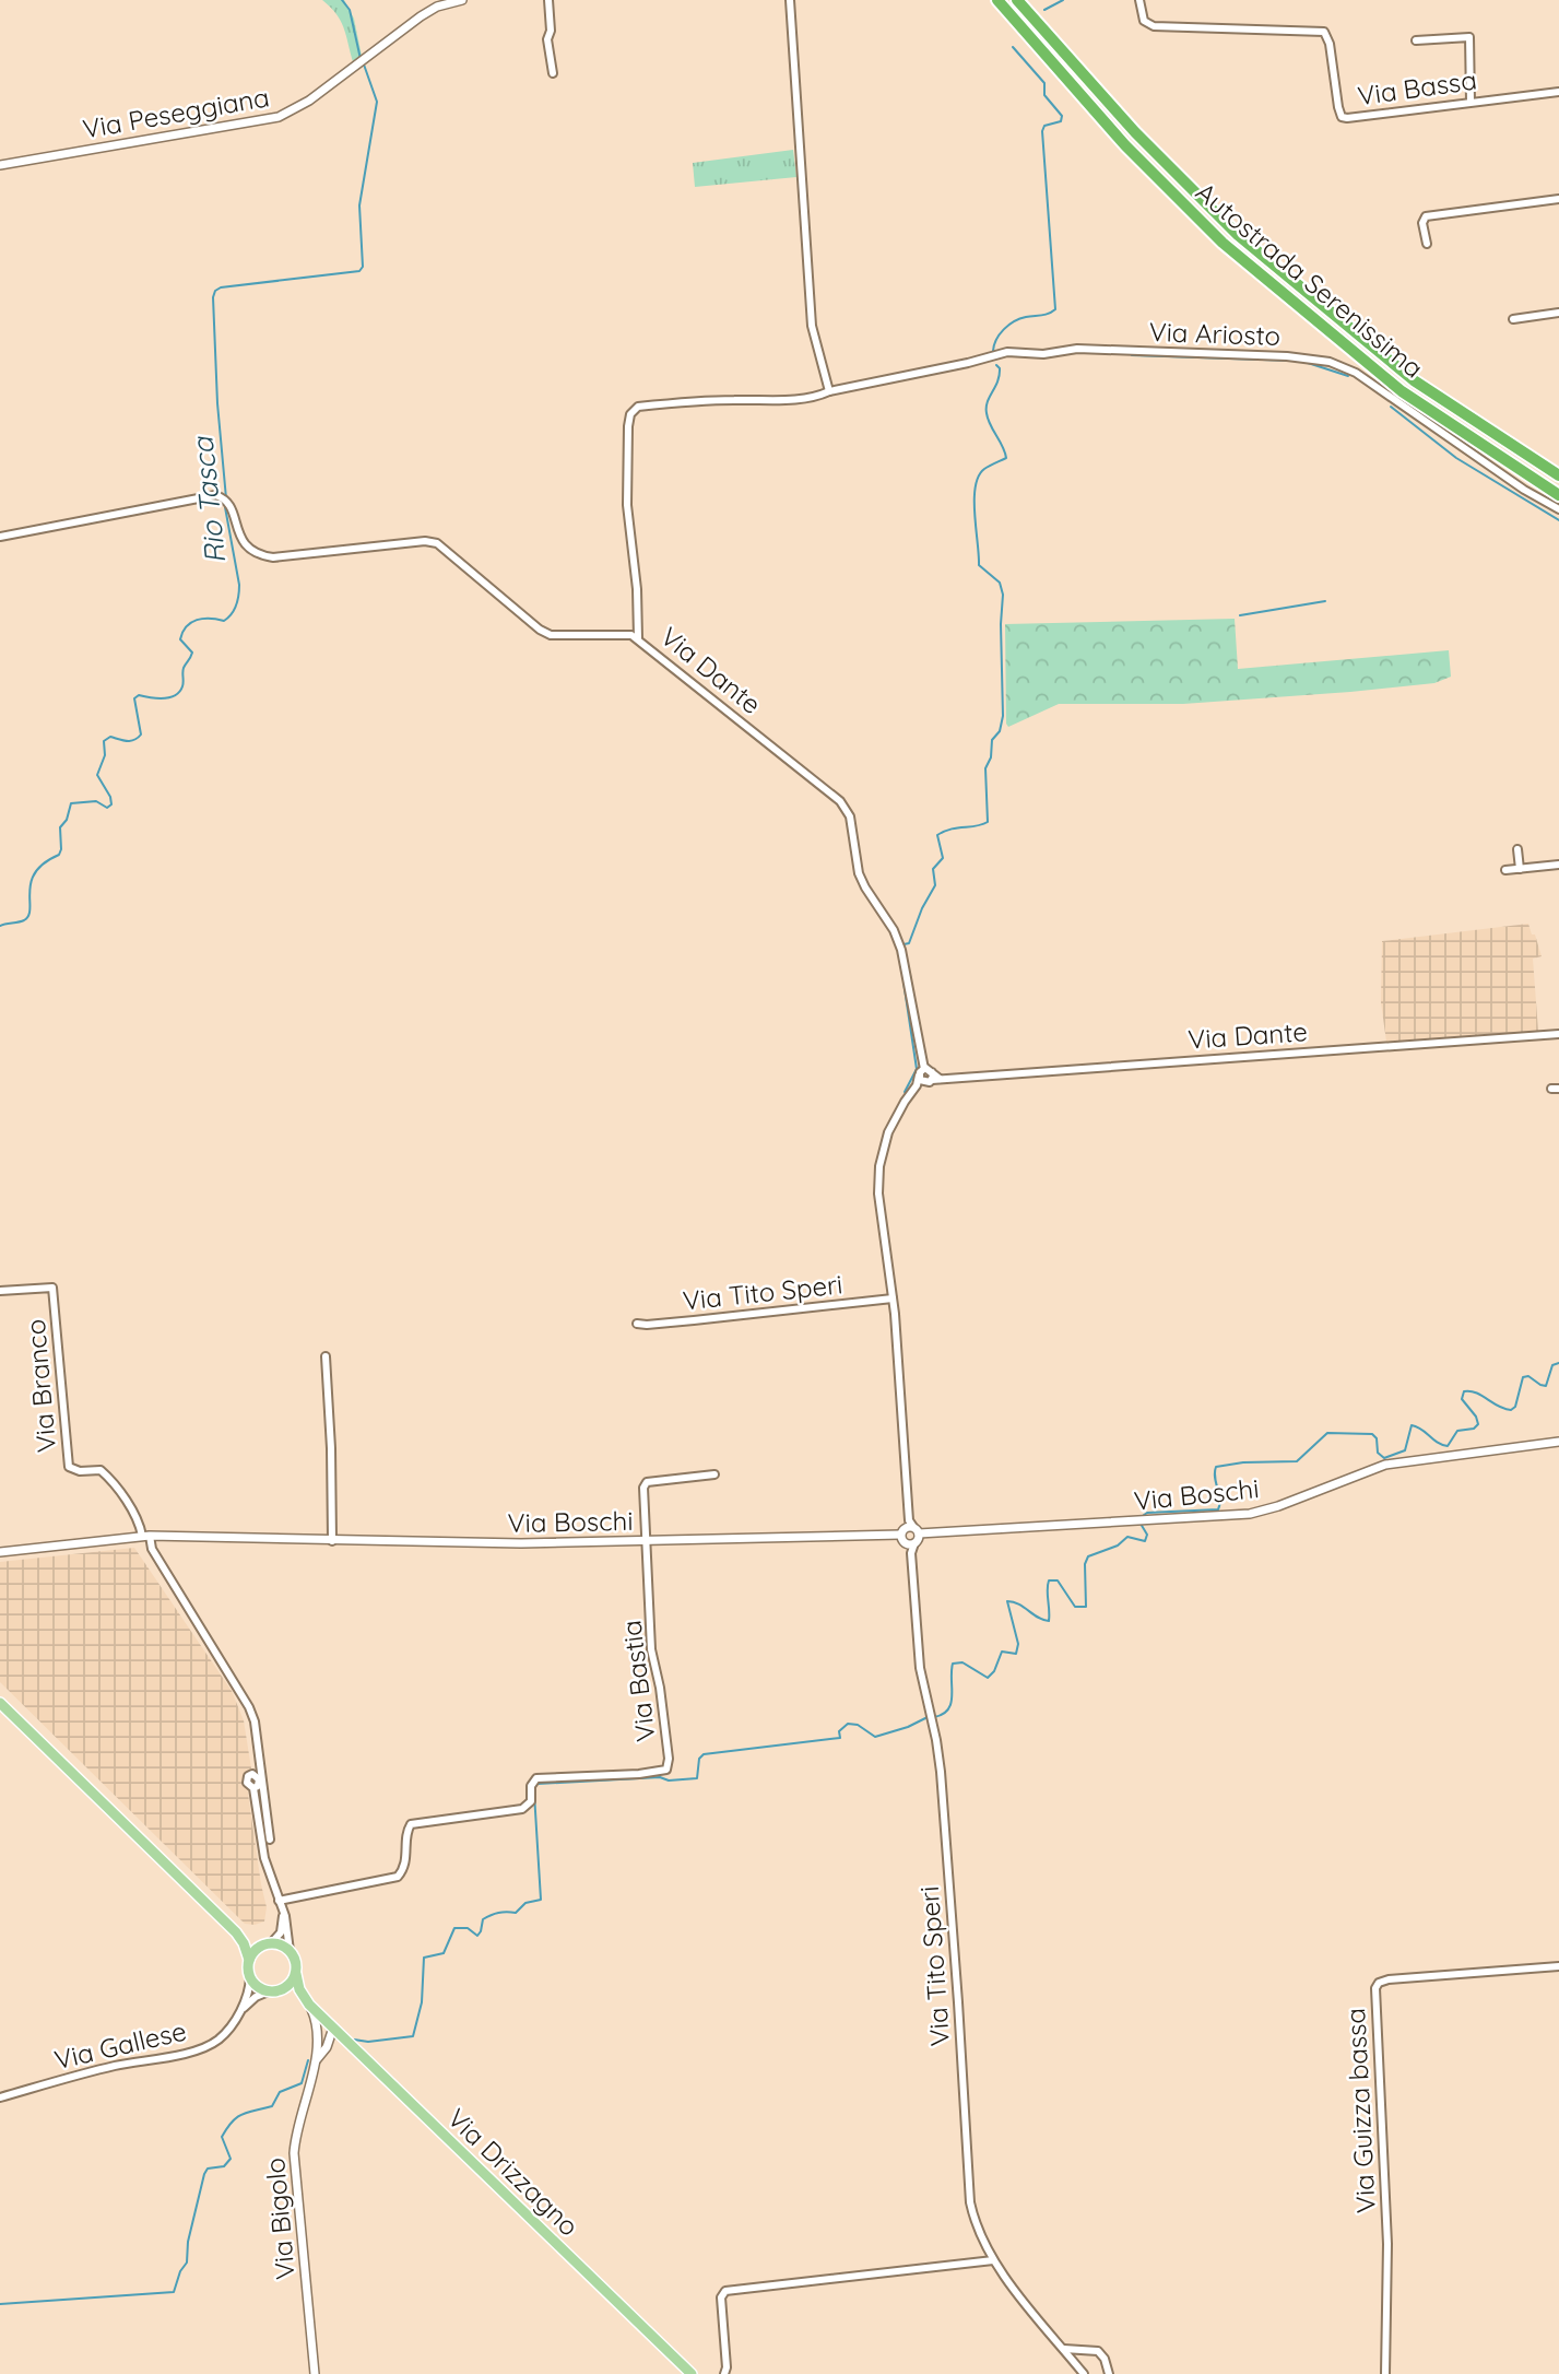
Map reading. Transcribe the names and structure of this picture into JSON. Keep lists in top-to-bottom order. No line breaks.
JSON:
{"streets":{"highway":["Autostrada Serenissima"],"main road":["Via Drizzagno"],"street":["Via Bassa","Via Peseggiana","Via Ariosto","Via Dante","Via Tito Speri","Via Branco","Via Boschi","Via Bastia","Via Gallese","Via Guizza bassa","Via Bigolo"]},"crossings":[["Via Ariosto","Via Dante"],["Via Branco","Via Boschi"],["Via Boschi","Via Bastia"],["Via Gallese","Via Drizzagno"],["Via Drizzagno","Via Bigolo"]],"water":["Rio Tasca"]}
